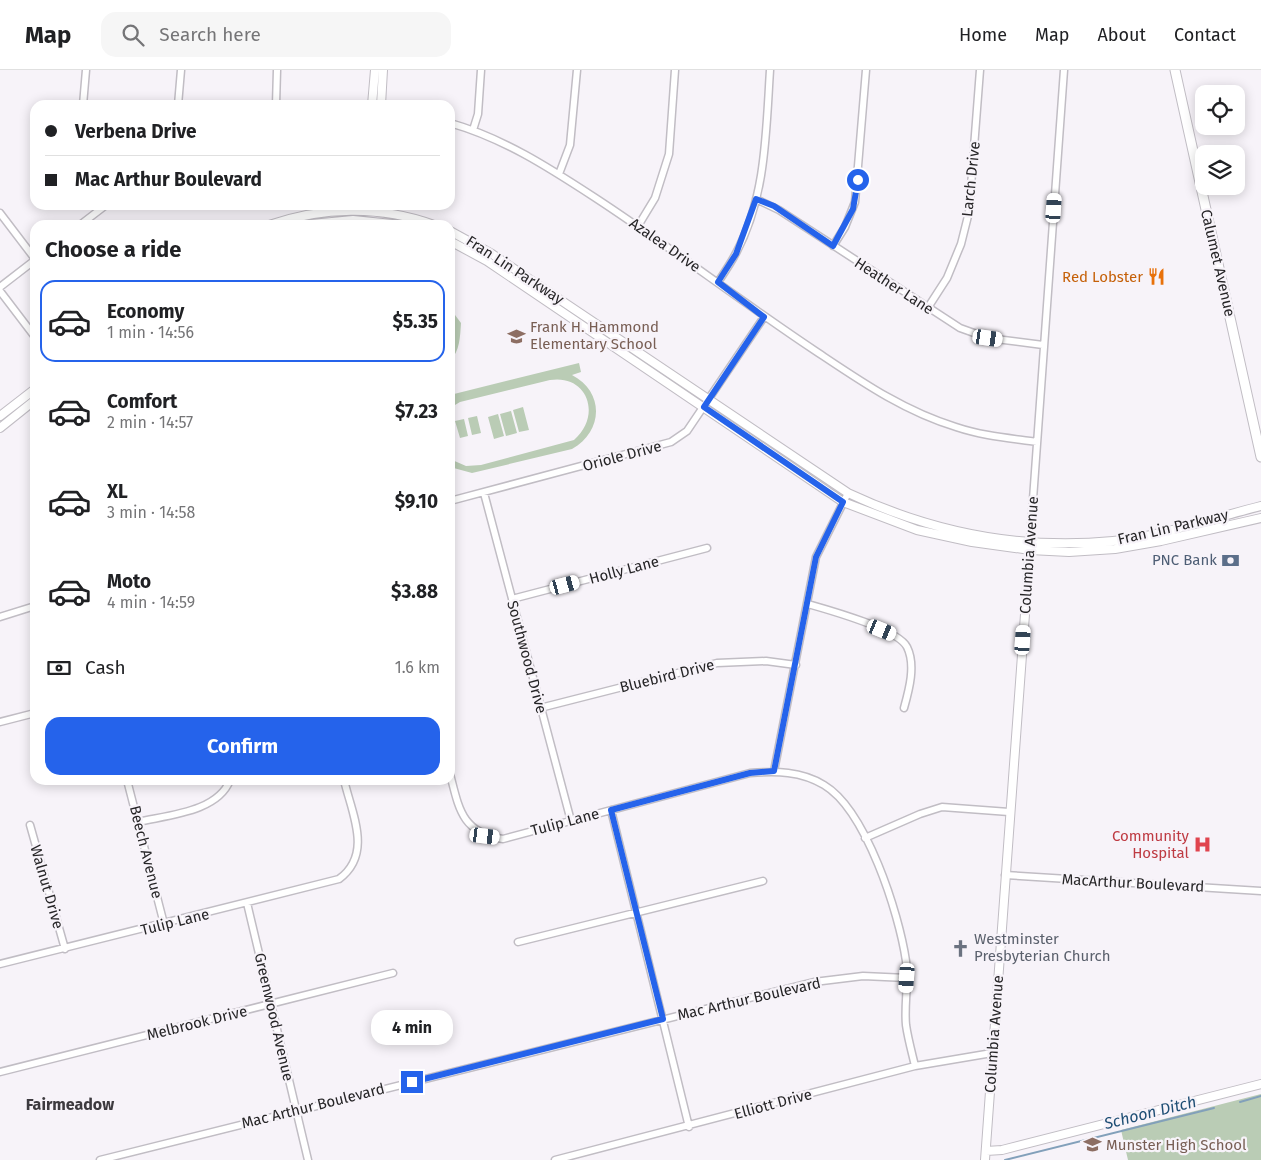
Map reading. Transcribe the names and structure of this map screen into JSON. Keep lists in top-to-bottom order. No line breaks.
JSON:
{"streets":{"main road":["Calumet Avenue"],"street":["Larch Drive","Azalea Drive","Fran Lin Parkway","Heather Lane","Oriole Drive","Columbia Avenue","Holly Lane","Southwood Drive","Bluebird Drive","Tulip Lane","Beech Avenue","MacArthur Boulevard","Walnut Drive","Mac Arthur Boulevard","Greenwood Avenue","Melbrook Drive","Elliott Drive"]},"crossings":[["Larch Drive","Heather Lane"],["Azalea Drive","Oriole Drive"],["Azalea Drive","Columbia Avenue"],["Fran Lin Parkway","Oriole Drive"],["Fran Lin Parkway","Columbia Avenue"],["Heather Lane","Columbia Avenue"],["Oriole Drive","Southwood Drive"],["Columbia Avenue","MacArthur Boulevard"],["Columbia Avenue","Elliott Drive"],["Holly Lane","Southwood Drive"],["Southwood Drive","Bluebird Drive"],["Southwood Drive","Tulip Lane"],["Tulip Lane","Beech Avenue"],["Tulip Lane","Walnut Drive"],["Tulip Lane","Mac Arthur Boulevard"],["Tulip Lane","Greenwood Avenue"],["Tulip Lane","Elliott Drive"],["Mac Arthur Boulevard","Greenwood Avenue"],["Greenwood Avenue","Melbrook Drive"]],"districts":["Fairmeadow"],"water":["Schoon Ditch"],"places":{"restaurant":["Red Lobster"],"school or university":["Frank H. Hammond Elementary School","Munster High School"],"bank":["PNC Bank"],"hospital":["Community Hospital"],"church":["Westminster Presbyterian Church"]},"page":{"header":"Map","search":"Search here","nav":["Home","Map","About","Contact"],"banner":["Verbena Drive","Mac Arthur Boulevard"],"heading":"Choose a ride","list":[{"name":"Economy","note":"1 min · 14:56","value":"$5.35"},{"name":"Comfort","note":"2 min · 14:57","value":"$7.23"},{"name":"XL","note":"3 min · 14:58","value":"$9.10"},{"name":"Moto","note":"4 min · 14:59","value":"$3.88"}],"pay":["Cash","1.6 km"],"buttons":"Confirm","bubble":"4 min"}}
